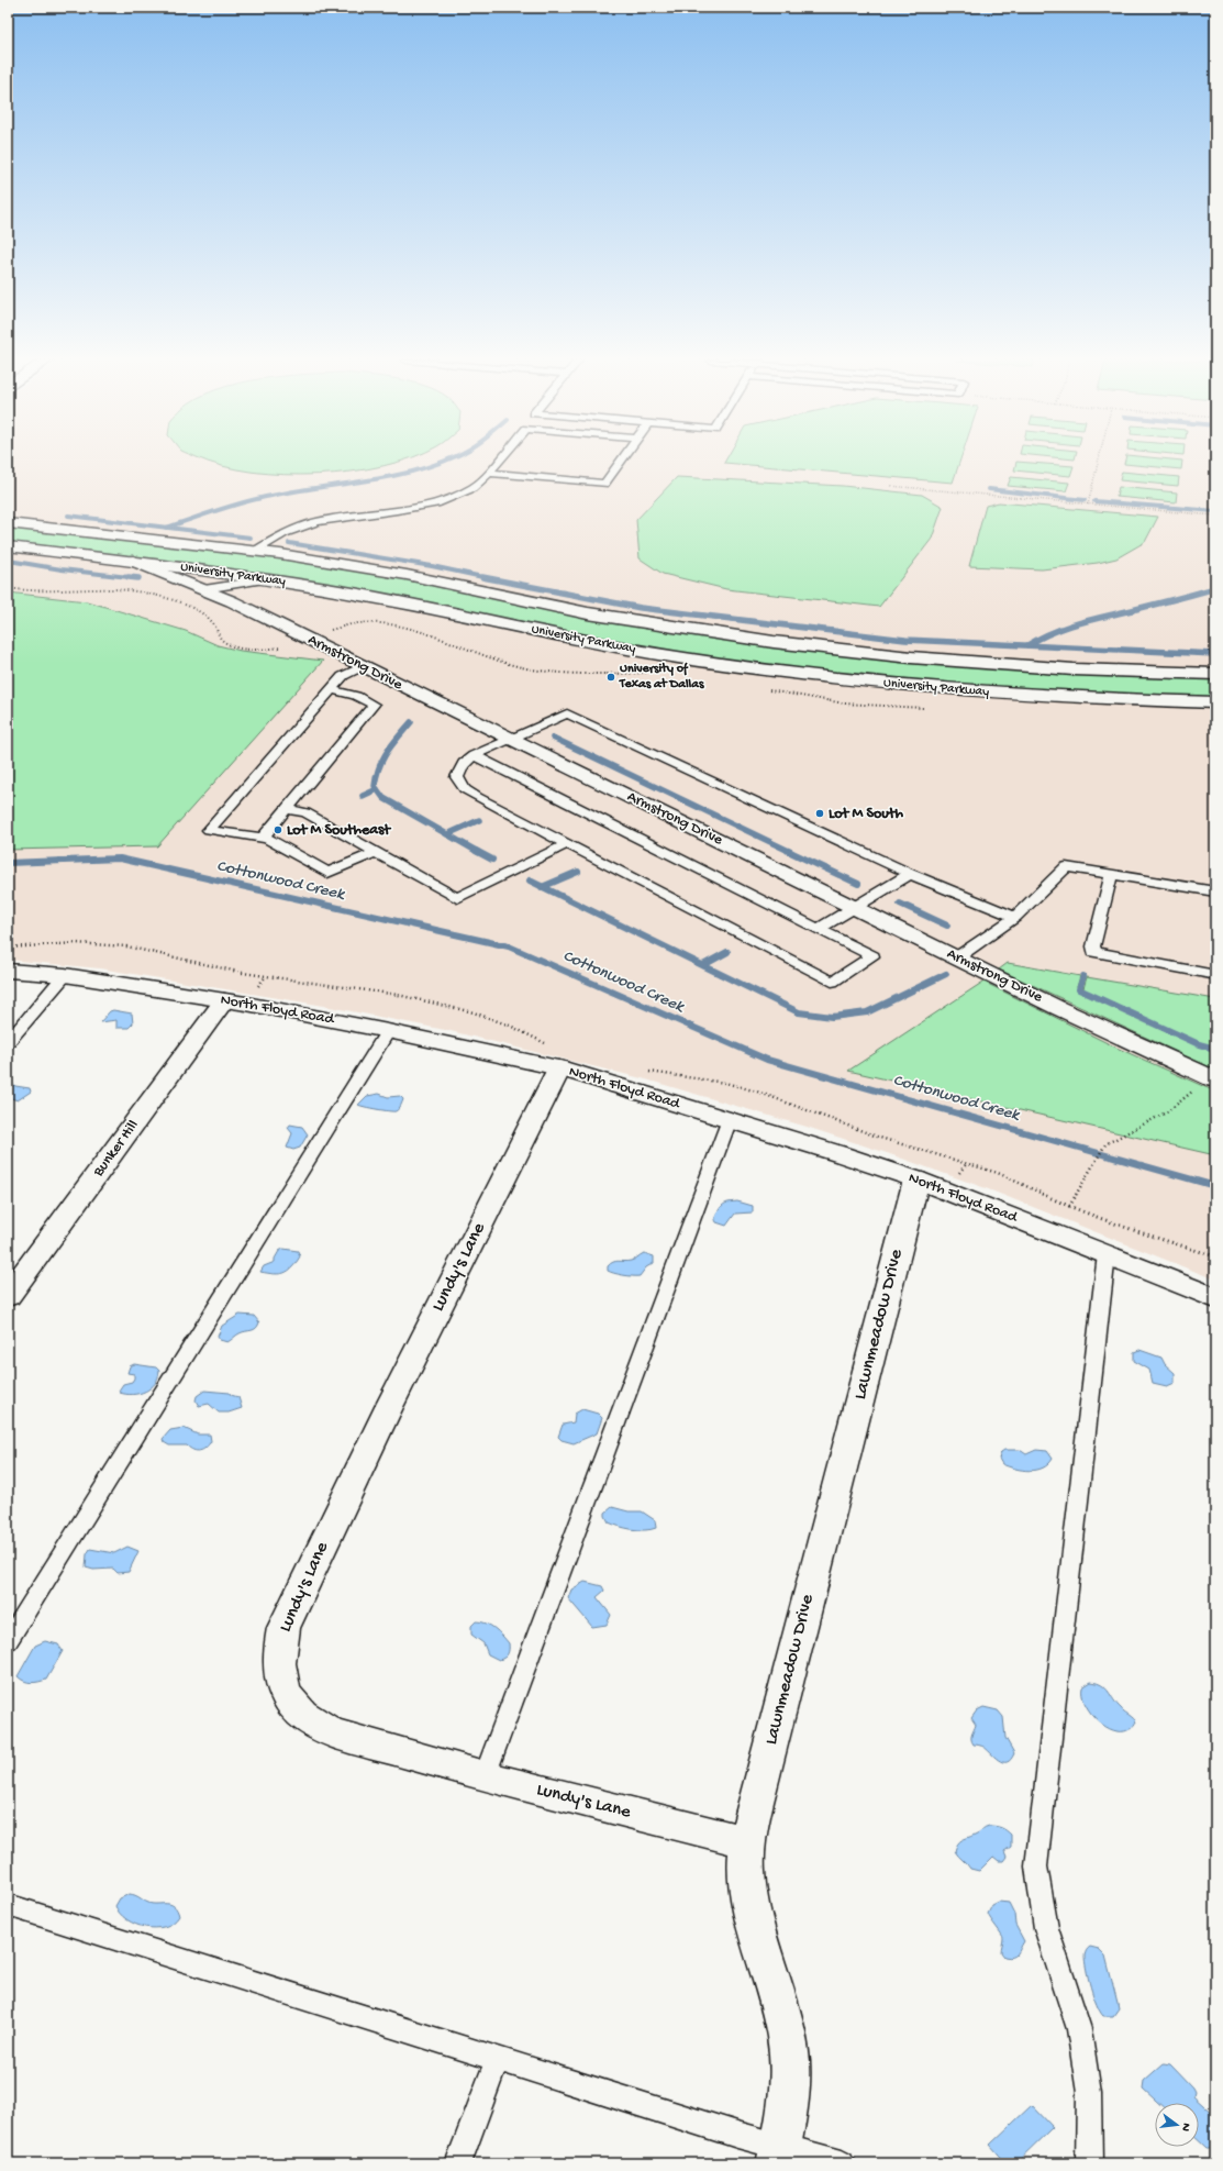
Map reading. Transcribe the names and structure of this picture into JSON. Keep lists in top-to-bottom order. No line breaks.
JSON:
{"streets":{"street":["University Parkway","Armstrong Drive","North Floyd Road","Bunker Hill","Lundy's Lane","Lawnmeadow Drive"]},"crossings":[["University Parkway","Armstrong Drive"],["North Floyd Road","Bunker Hill"],["North Floyd Road","Lundy's Lane"],["North Floyd Road","Lawnmeadow Drive"],["Lundy's Lane","Lawnmeadow Drive"]],"water":["Cottonwood Creek"],"places":["University of Texas at Dallas","Lot M South","Lot M Southeast"],"north":"right"}
